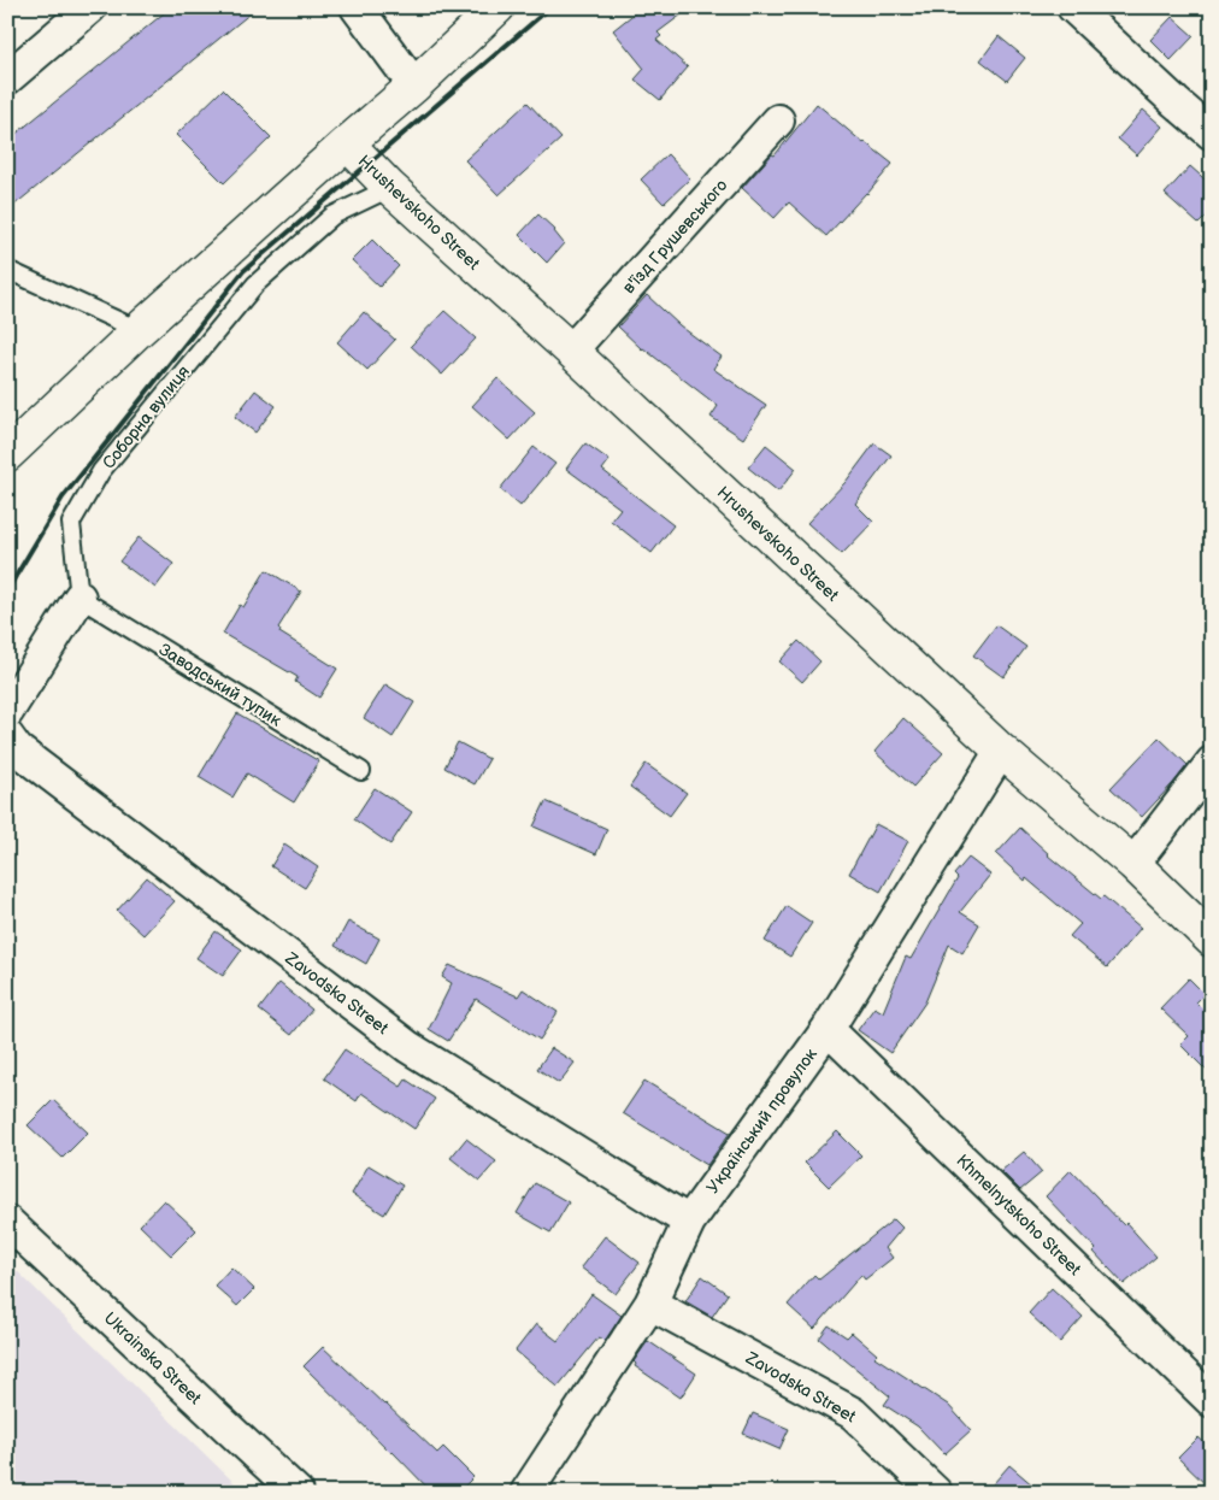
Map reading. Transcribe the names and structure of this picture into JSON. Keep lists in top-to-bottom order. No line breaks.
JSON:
{"streets":{"street":["Hrushevskoho Street","в'їзд Грушевського","Zavodska Street","Український провулок","Khmelnytskoho Street","Ukrainska Street"],"lane":["Соборна вулиця","Заводський тупик"]},"crossings":[["Hrushevskoho Street","в'їзд Грушевського"],["Hrushevskoho Street","Соборна вулиця"],["Hrushevskoho Street","Український провулок"],["Соборна вулиця","Заводський тупик"],["Zavodska Street","Український провулок"],["Український провулок","Khmelnytskoho Street"]]}
